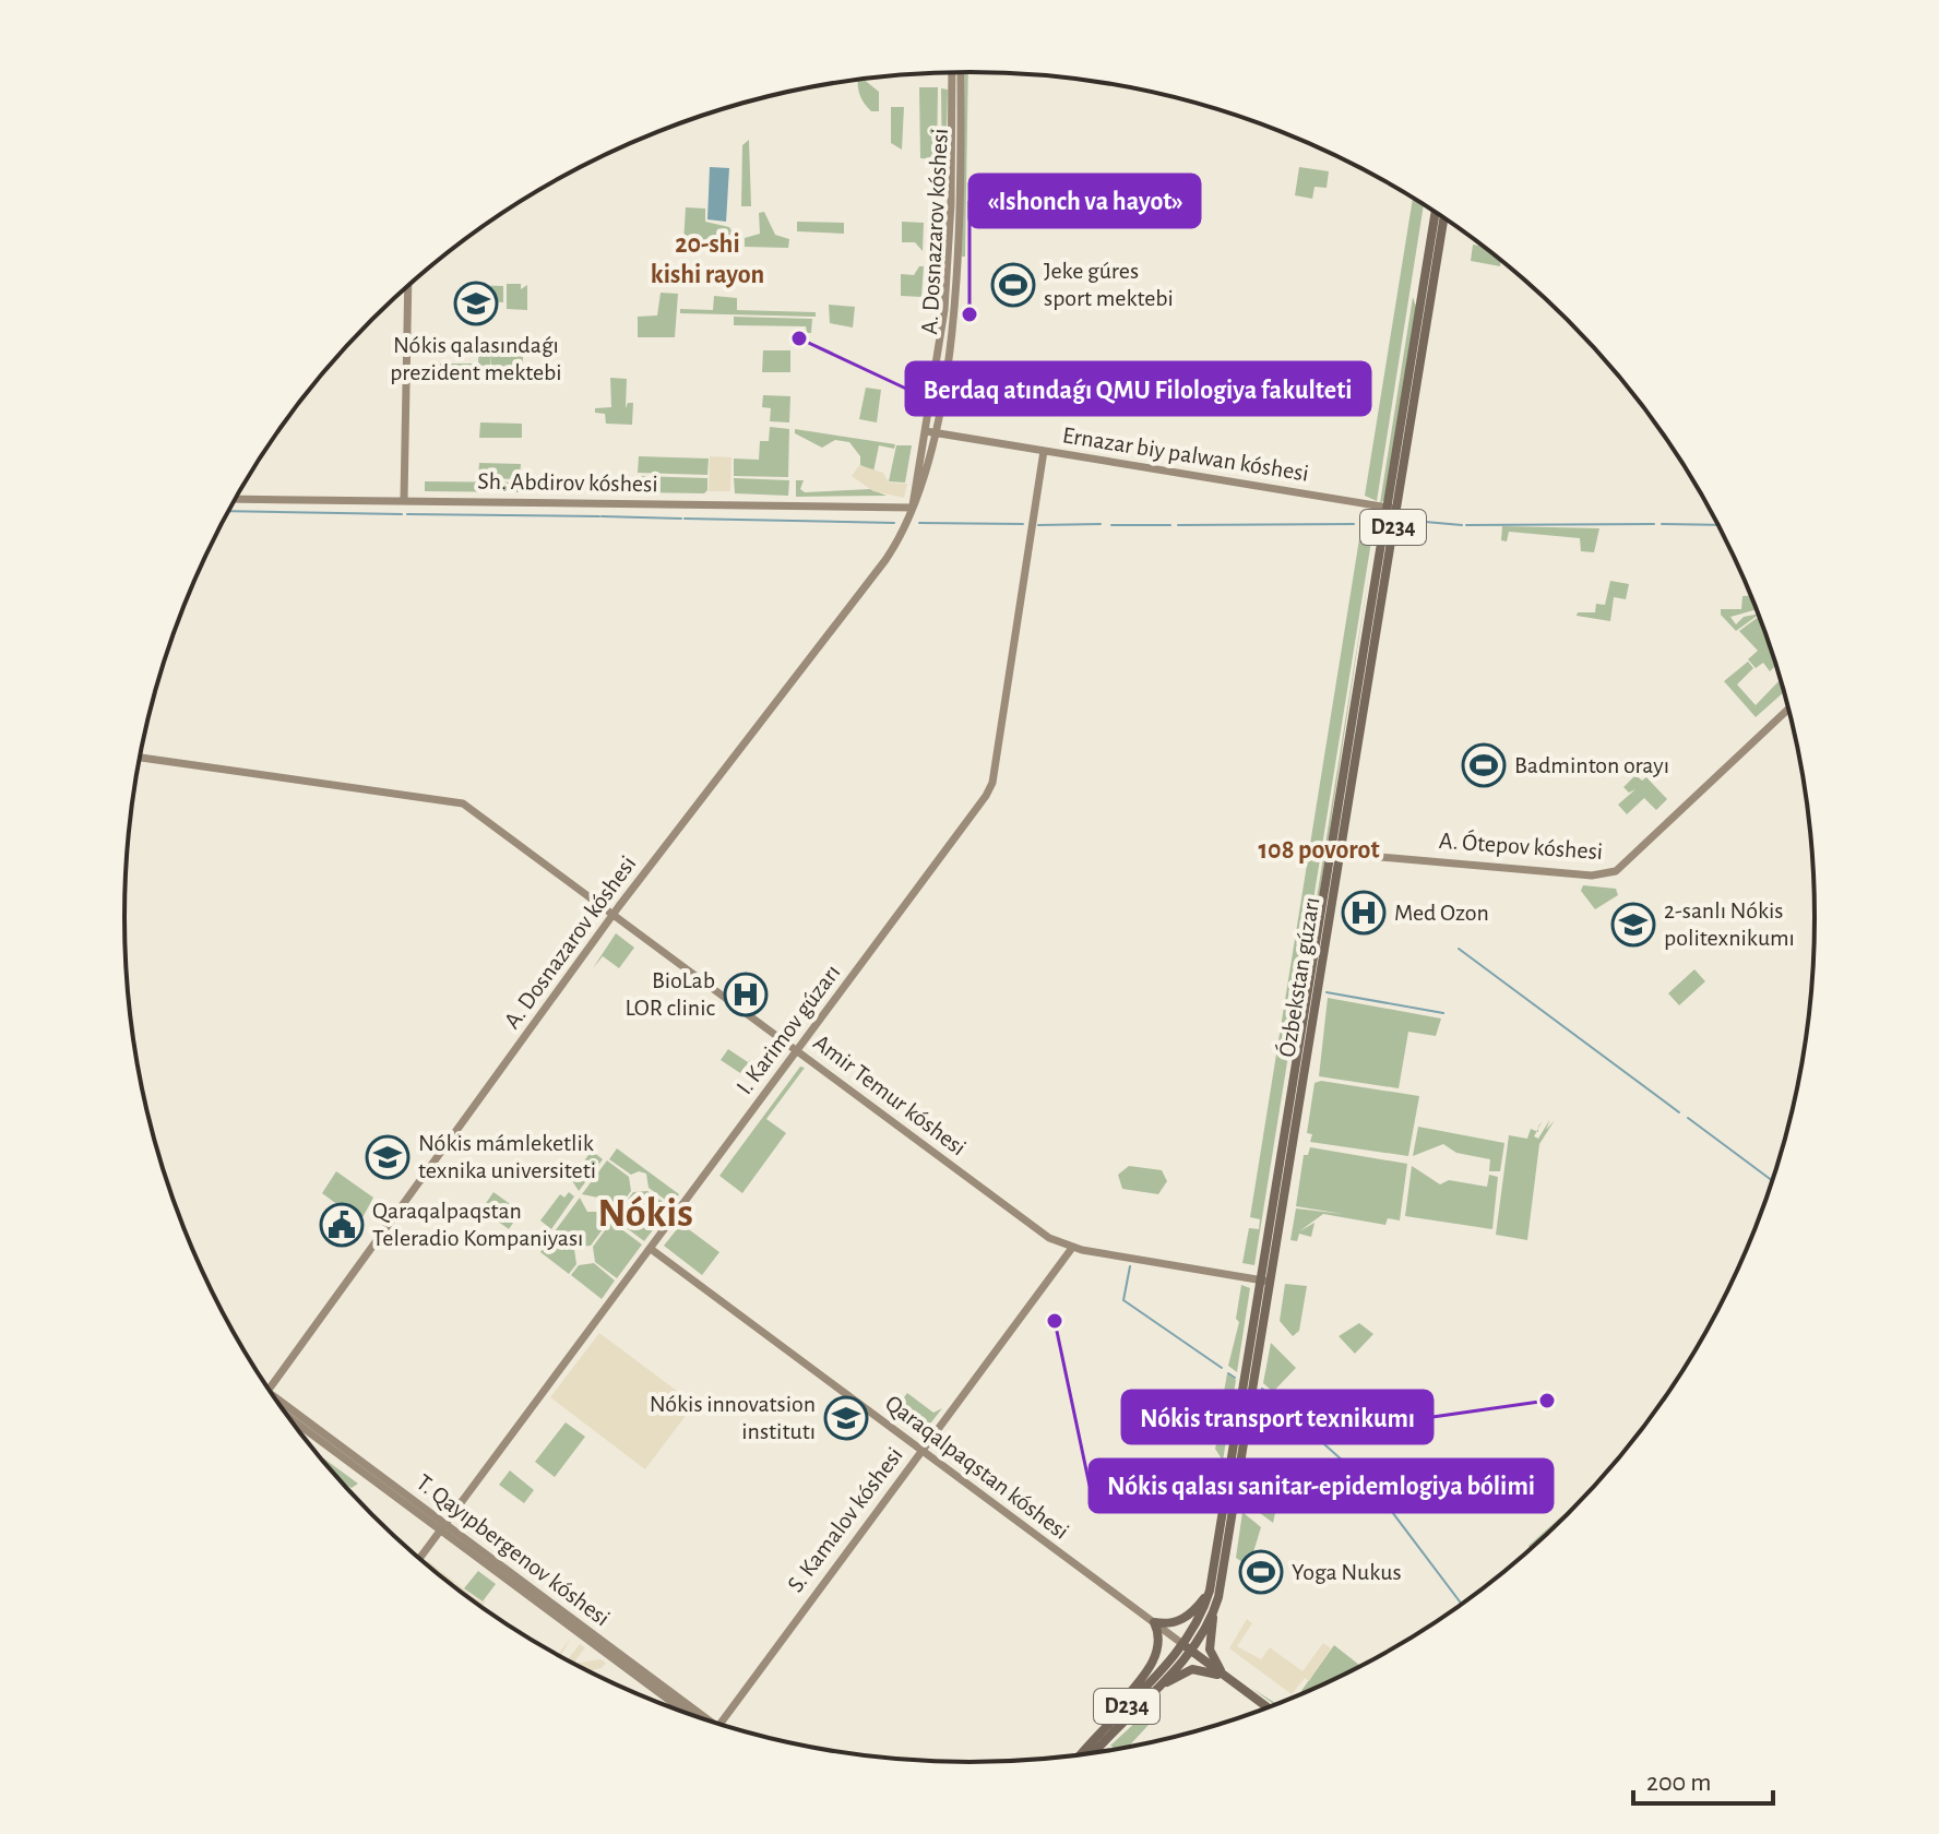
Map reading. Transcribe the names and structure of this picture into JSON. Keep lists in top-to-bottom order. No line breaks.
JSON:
{"streets":{"main road":["A. Dosnazarov kóshesi","Ernazar biy palwan kóshesi","Sh. Abdirov kóshesi","D234","A. Ótepov kóshesi","Ózbekstan gúzarı","I. Karimov gúzarı","Amir Temur kóshesi","Qaraqalpaqstan kóshesi","S. Kamalov kóshesi","T. Qayıpbergenov kóshesi"]},"crossings":[["A. Dosnazarov kóshesi","Ernazar biy palwan kóshesi"],["A. Dosnazarov kóshesi","Sh. Abdirov kóshesi"],["A. Dosnazarov kóshesi","Amir Temur kóshesi"],["Ernazar biy palwan kóshesi","Ózbekstan gúzarı"],["Ernazar biy palwan kóshesi","I. Karimov gúzarı"],["D234","Ózbekstan gúzarı"],["D234","Qaraqalpaqstan kóshesi"],["A. Ótepov kóshesi","Ózbekstan gúzarı"],["Ózbekstan gúzarı","Amir Temur kóshesi"],["Ózbekstan gúzarı","Qaraqalpaqstan kóshesi"],["I. Karimov gúzarı","Amir Temur kóshesi"],["I. Karimov gúzarı","Qaraqalpaqstan kóshesi"],["I. Karimov gúzarı","T. Qayıpbergenov kóshesi"],["Amir Temur kóshesi","S. Kamalov kóshesi"],["Qaraqalpaqstan kóshesi","S. Kamalov kóshesi"]],"districts":["20-shi kishi rayon","108 povorot","Nókis"],"places":{"sports":["Jeke gúres sport mektebi","Badminton orayı","Yoga Nukus"],"school or university":["Nókis qalasındaǵı prezident mektebi","2-sanlı Nókis politexnikumı","Nókis mámleketlik texnika universiteti","Nókis innovatsion institutı"],"other":["«Ishonch va hayot»","Berdaq atındaǵı QMU Filologiya fakulteti","Nókis qalası sanitar-epidemlogiya bólimi","Nókis transport texnikumı"],"hospital":["Med Ozon","BioLab LOR clinic"],"public building":["Qaraqalpaqstan Teleradio Kompaniyası"]},"scale_bar":"200 m"}
